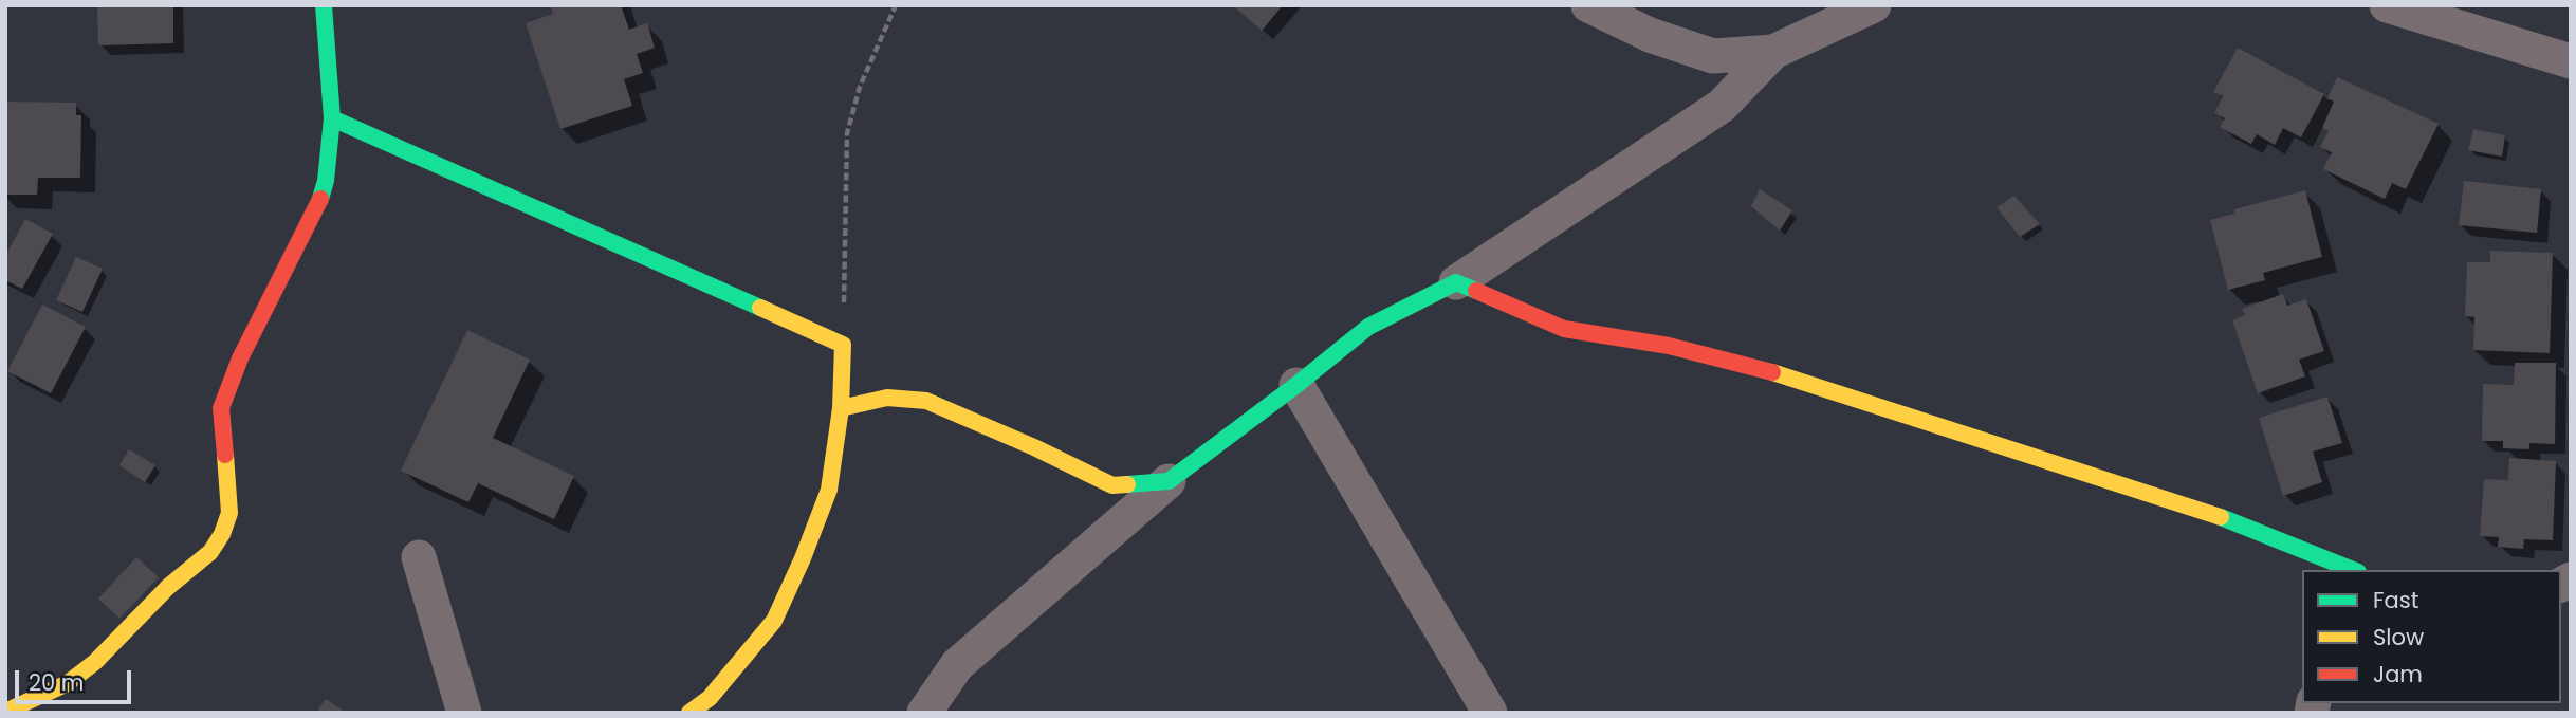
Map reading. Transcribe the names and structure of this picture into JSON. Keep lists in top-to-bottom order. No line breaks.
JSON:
{"legend":["Fast","Slow","Jam"],"scale_bar":"20 m"}
